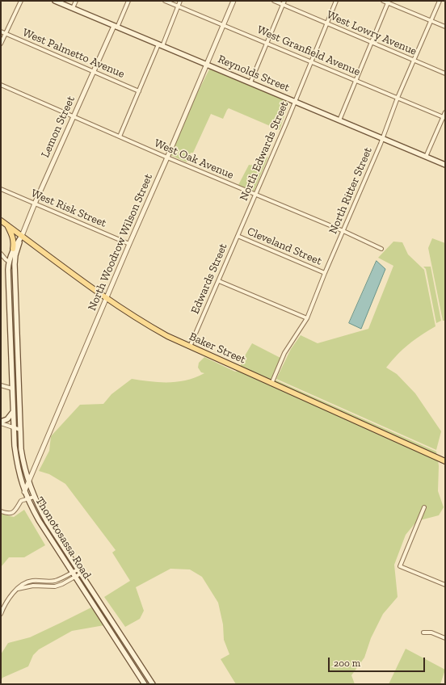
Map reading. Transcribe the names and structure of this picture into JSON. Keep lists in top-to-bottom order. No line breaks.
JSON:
{"streets":{"main road":["Reynolds Street","Baker Street","Thonotosassa Road"],"street":["West Lowry Avenue","West Granfield Avenue","West Palmetto Avenue","Lemon Street","North Edwards Street","West Oak Avenue","North Ritter Street","West Risk Street","North Woodrow Wilson Street","Cleveland Street","Edwards Street"]},"crossings":[["West Lowry Avenue","North Edwards Street"],["West Lowry Avenue","North Ritter Street"],["West Granfield Avenue","North Edwards Street"],["West Granfield Avenue","North Ritter Street"],["West Granfield Avenue","North Woodrow Wilson Street"],["West Palmetto Avenue","Lemon Street"],["Reynolds Street","Lemon Street"],["Reynolds Street","North Edwards Street"],["Reynolds Street","North Ritter Street"],["Reynolds Street","North Woodrow Wilson Street"],["Lemon Street","West Oak Avenue"],["Lemon Street","West Risk Street"],["Lemon Street","Baker Street"],["Lemon Street","Thonotosassa Road"],["North Edwards Street","West Oak Avenue"],["North Edwards Street","Cleveland Street"],["North Edwards Street","Edwards Street"],["West Oak Avenue","North Ritter Street"],["West Oak Avenue","North Woodrow Wilson Street"],["North Ritter Street","Cleveland Street"],["North Ritter Street","Baker Street"],["West Risk Street","North Woodrow Wilson Street"],["North Woodrow Wilson Street","Baker Street"],["North Woodrow Wilson Street","Thonotosassa Road"],["Cleveland Street","Edwards Street"],["Edwards Street","Baker Street"],["Baker Street","Thonotosassa Road"]],"scale_bar":"200 m"}
